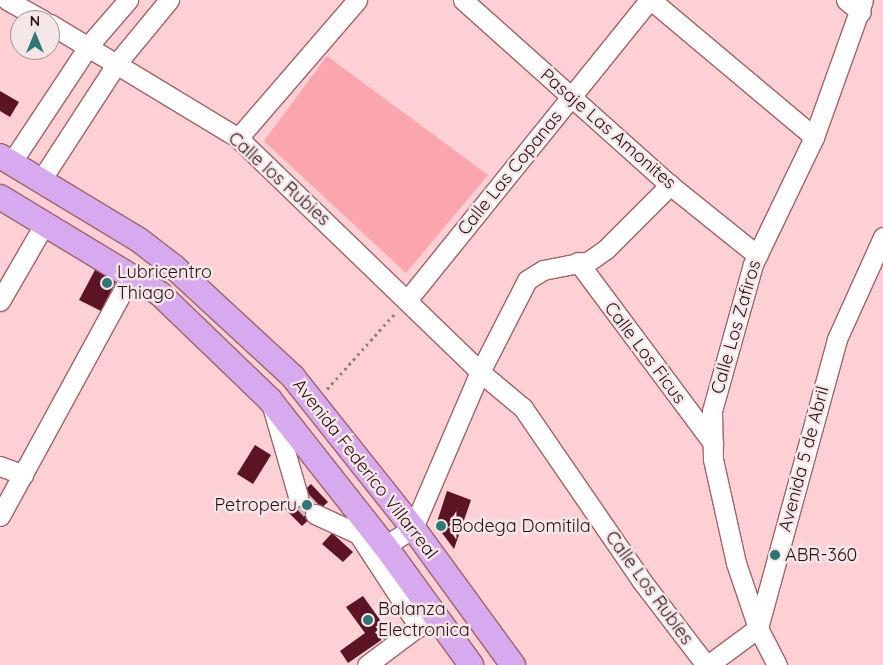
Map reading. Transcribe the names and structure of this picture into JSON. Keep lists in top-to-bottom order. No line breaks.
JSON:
{"streets":{"main road":["Avenida Federico Villarreal"],"street":["Pasaje Las Amonites","Calle Las Copanas","Calle los Rubies","Calle Los Zafiros","Calle Los Ficus","Avenida 5 de Abril","Calle Los Rubíes"]},"crossings":[["Pasaje Las Amonites","Calle Las Copanas"],["Pasaje Las Amonites","Calle Los Zafiros"],["Calle Las Copanas","Calle los Rubies"],["Calle los Rubies","Calle Los Rubíes"],["Calle Los Zafiros","Calle Los Ficus"],["Calle Los Zafiros","Avenida 5 de Abril"]],"places":["Lubricentro Thiago","Petroperu","Bodega Domitila","ABR-360","Balanza Electronica"],"north":"top"}
